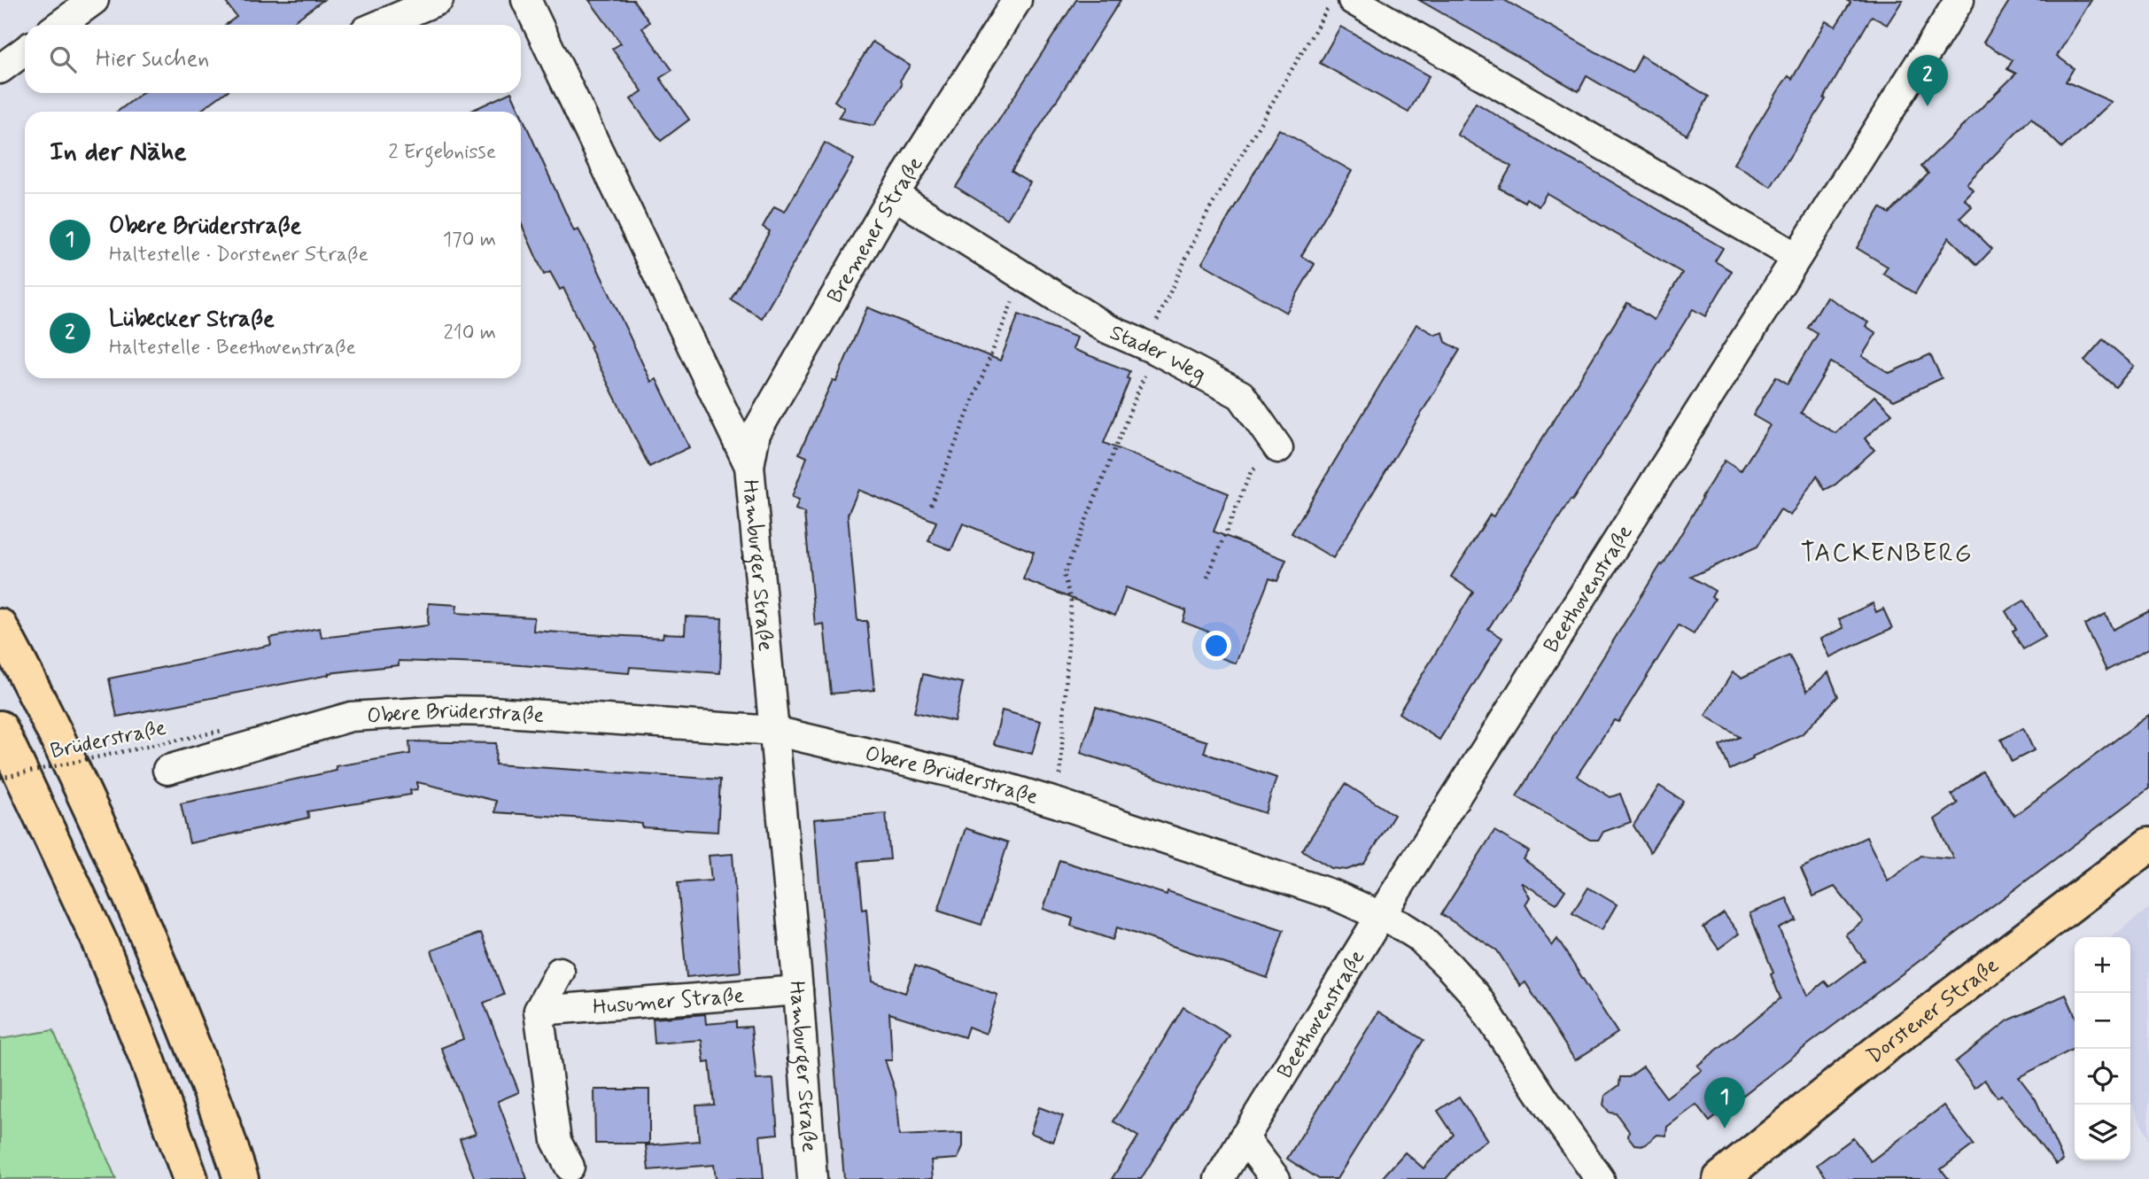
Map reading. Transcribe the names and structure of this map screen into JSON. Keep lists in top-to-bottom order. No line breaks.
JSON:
{"streets":{"main road":["Dorstener Straße"],"street":["Bremener Straße","Stader Weg","Hamburger Straße","Beethovenstraße","Obere Brüderstraße","Husumer Straße"],"path":["Brüderstraße"]},"crossings":[["Bremener Straße","Stader Weg"],["Bremener Straße","Hamburger Straße"],["Hamburger Straße","Obere Brüderstraße"],["Hamburger Straße","Husumer Straße"],["Beethovenstraße","Obere Brüderstraße"]],"districts":["TACKENBERG"],"page":{"search":"Hier suchen","pins":["2","1"],"heading":["In der Nähe","2 Ergebnisse"],"list":[{"mark":"1","name":"Obere Brüderstraße","note":"Haltestelle · Dorstener Straße","value":"170 m"},{"mark":"2","name":"Lübecker Straße","note":"Haltestelle · Beethovenstraße","value":"210 m"}],"map_buttons":["+","−"]}}
